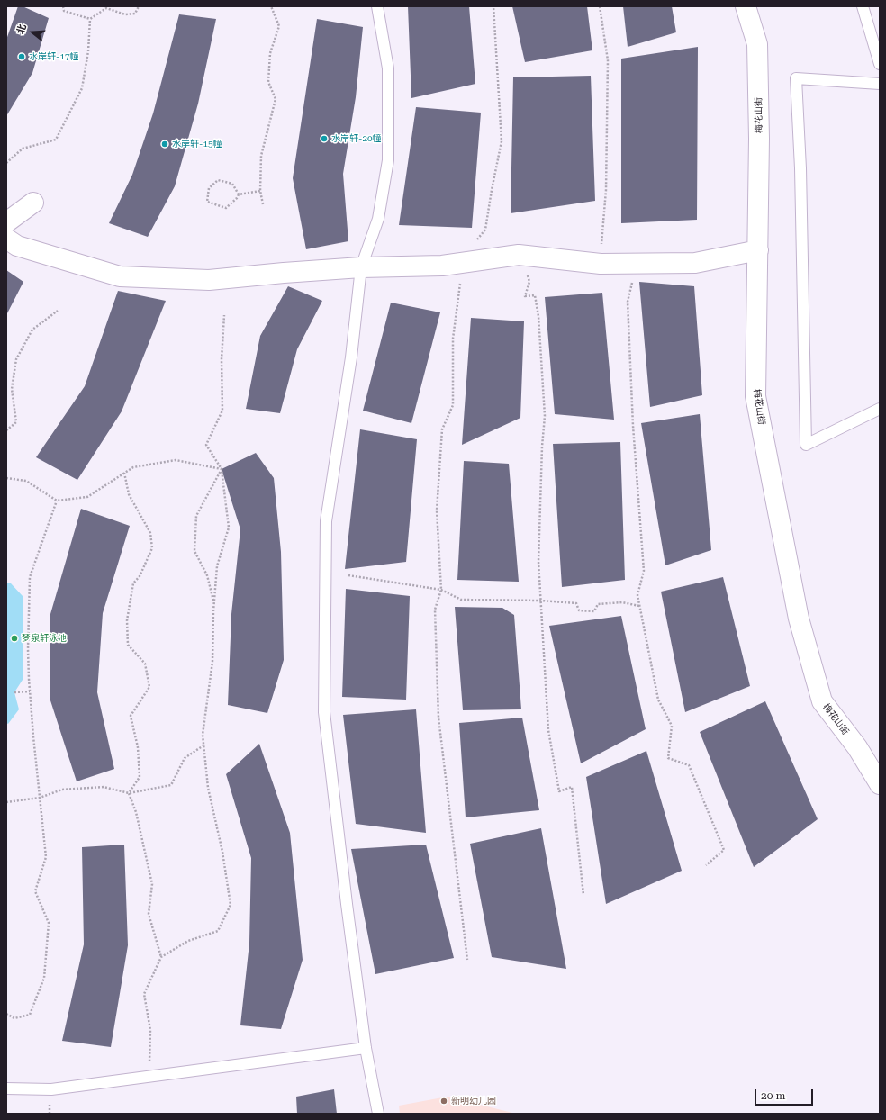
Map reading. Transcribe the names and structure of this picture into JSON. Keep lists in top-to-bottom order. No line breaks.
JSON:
{"streets":{"street":["梅花山街"]},"places":["水岸轩-17幢","水岸轩-20幢","水岸轩-15幢","梦泉轩泳池","新明幼儿园"],"scale_bar":"20 m","north":"left"}
